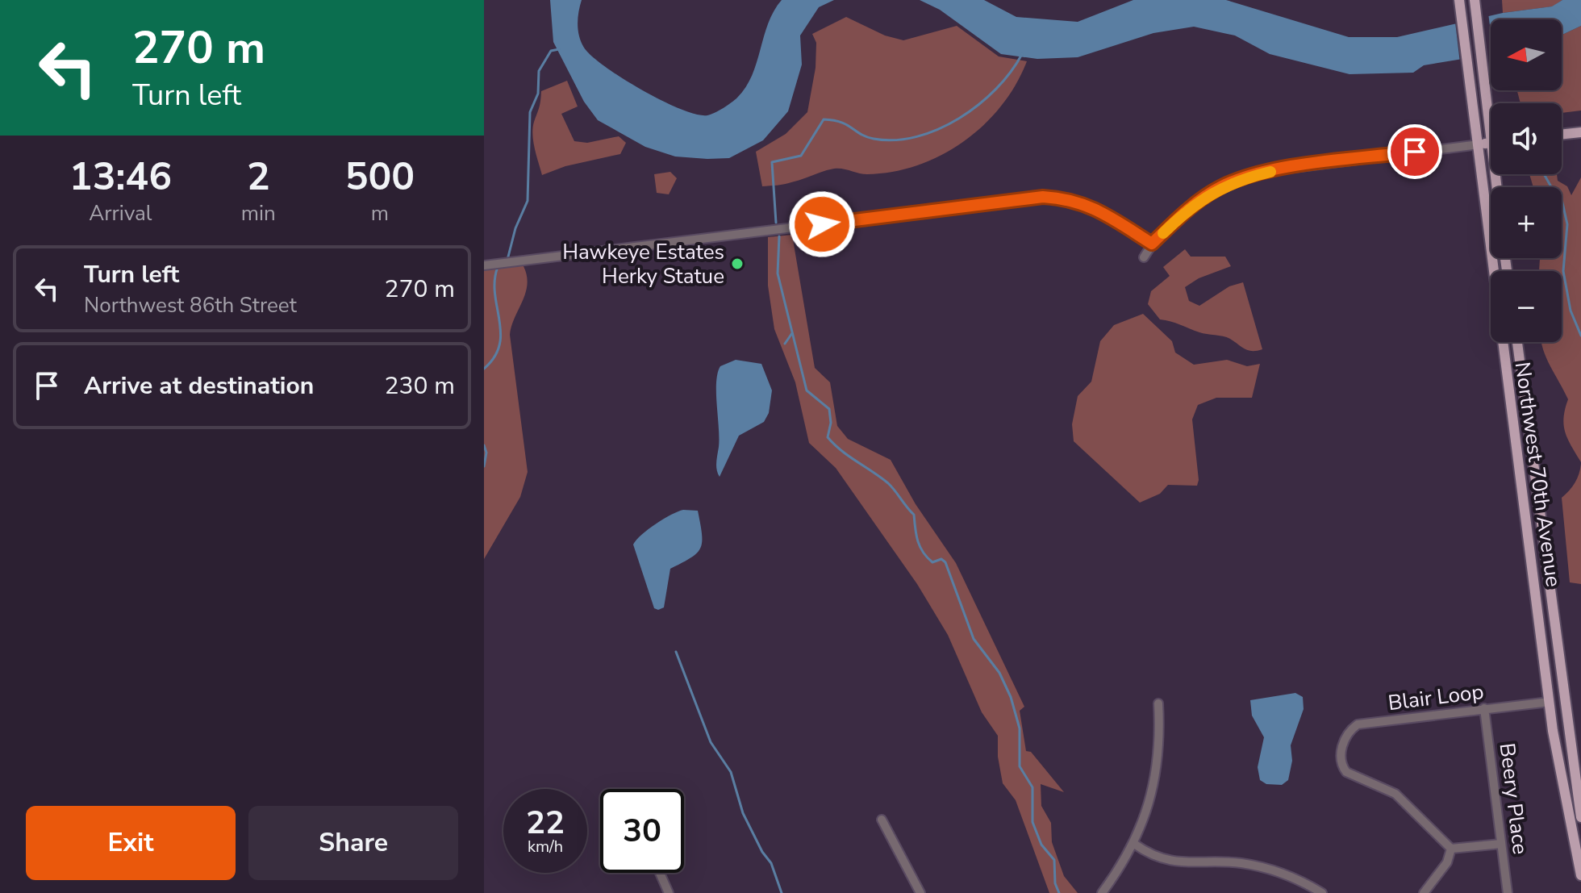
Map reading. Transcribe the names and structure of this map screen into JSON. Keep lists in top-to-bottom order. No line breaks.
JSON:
{"streets":{"main road":["Northwest 70th Avenue"],"street":["Blair Loop","Beery Place"]},"crossings":[["Northwest 70th Avenue","Blair Loop"],["Blair Loop","Beery Place"]],"places":["Hawkeye Estates Herky Statue"],"north":"left","page":{"turn":["270 m","Turn left"],"map_buttons":["+","−"],"eta":["13:46","Arrival","2","min","500","m"],"list":[{"name":"Turn left","note":"Northwest 86th Street","value":"270 m"},{"name":"Arrive at destination","value":"230 m"}],"speed":"22 km/h","limit":"30","buttons":["Exit","Share"]}}
